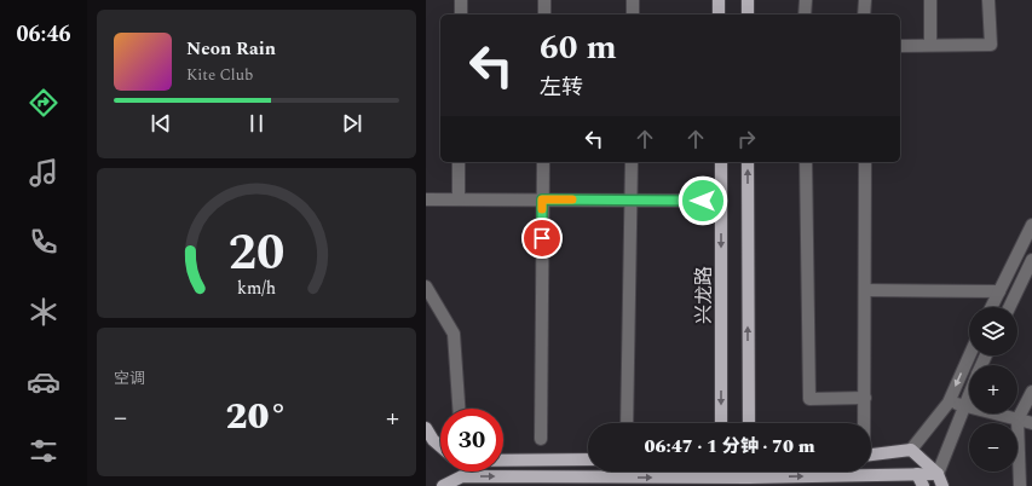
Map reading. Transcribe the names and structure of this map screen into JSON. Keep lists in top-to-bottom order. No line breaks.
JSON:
{"streets":{"main road":["兴龙路"]},"page":{"tabs":"06:46","turn":["60 m","左转"],"song":["Neon Rain","Kite Club"],"map_buttons":["+","−"],"tile":"空调","heat":["−","20°","+"],"limit":"30","trip":"06:47 · 1 分钟 · 70 m","gauge":["20","km/h"]}}
